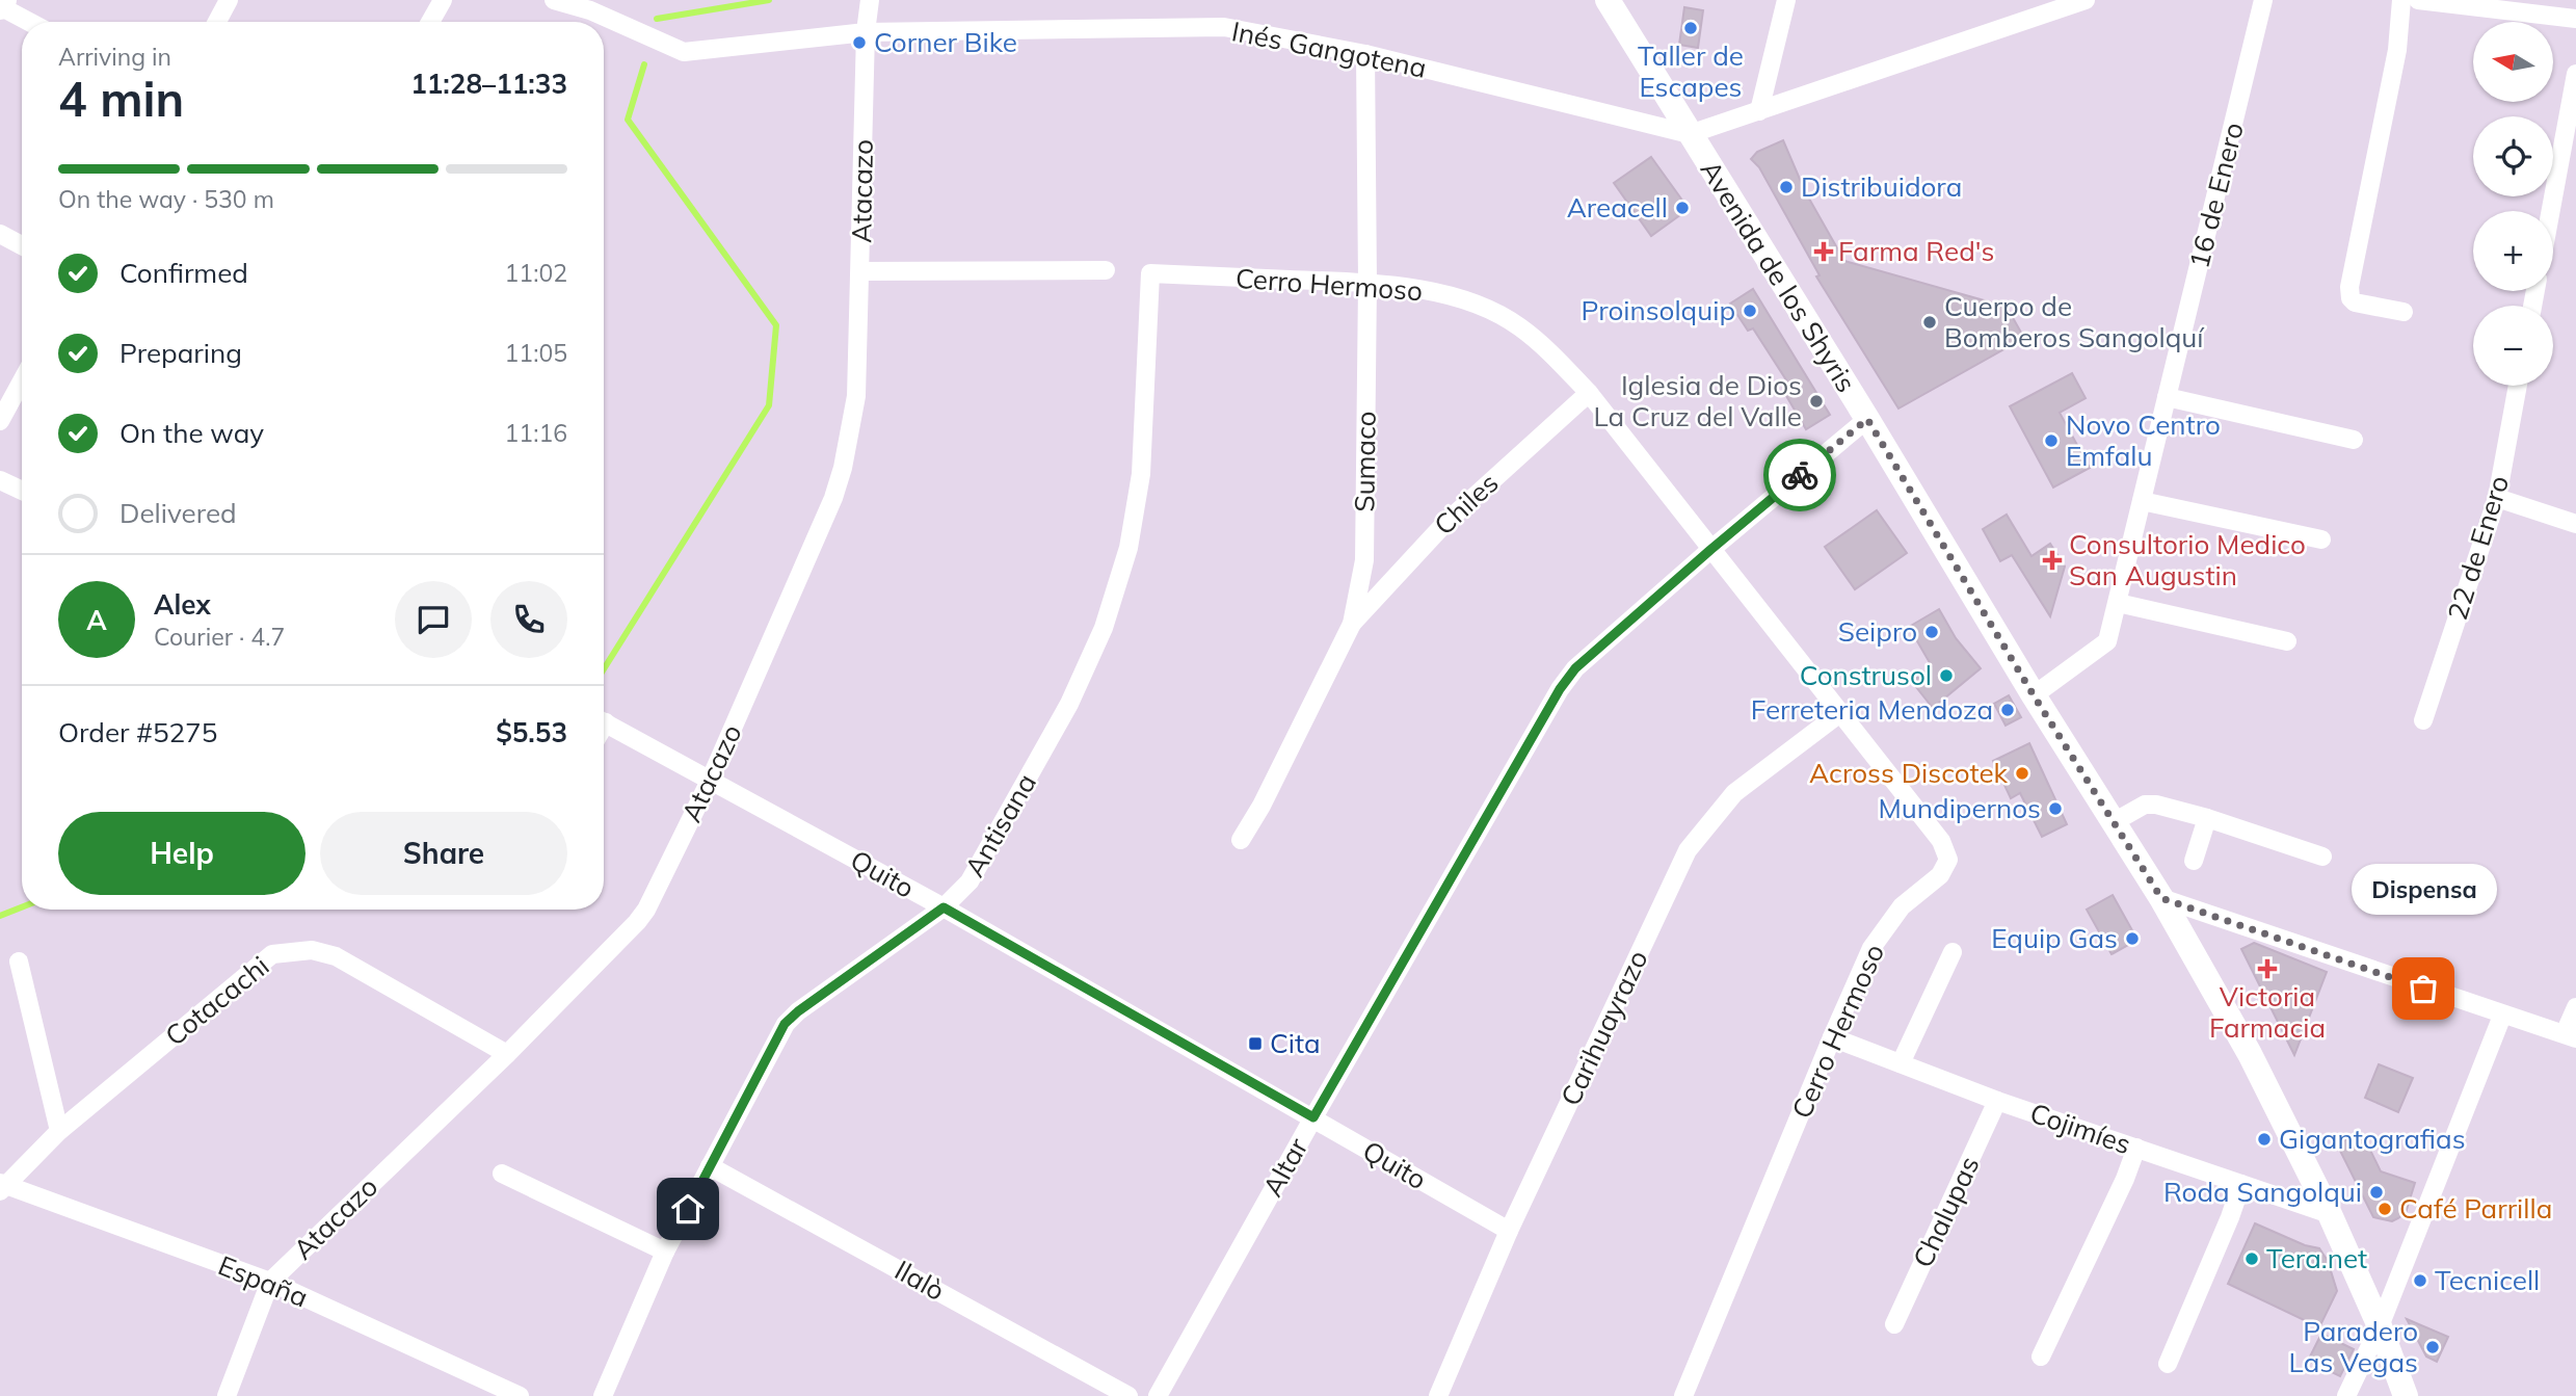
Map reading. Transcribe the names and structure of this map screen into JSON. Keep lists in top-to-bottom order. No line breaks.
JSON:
{"streets":{"main road":["Avenida de los Shyris"],"street":["Inés Gangotena","Atacazo","16 de Enero","Cerro Hermoso","Sumaco","Chiles","22 de Enero","Antisana","Quito","Cotacachi","Carihuayrazo","Cojimíes","Altar","Chalupas","Ilalò","España"]},"crossings":[["Inés Gangotena","Atacazo"],["Inés Gangotena","Avenida de los Shyris"],["Inés Gangotena","Sumaco"],["Atacazo","Quito"],["Atacazo","Cotacachi"],["Atacazo","España"],["16 de Enero","Avenida de los Shyris"],["Avenida de los Shyris","Cojimíes"],["Avenida de los Shyris","Altar"],["Cerro Hermoso","Sumaco"],["Cerro Hermoso","Chiles"],["Cerro Hermoso","Antisana"],["Cerro Hermoso","Carihuayrazo"],["Cerro Hermoso","Cojimíes"],["Cerro Hermoso","Altar"],["Sumaco","Chiles"],["Antisana","Quito"],["Antisana","Ilalò"],["Quito","Carihuayrazo"],["Quito","Altar"],["Cotacachi","España"],["Cojimíes","Chalupas"]],"places":{"other":["Taller de Escapes","Corner Bike","Distribuidora","Areacell","Proinsolquip","Cuerpo de Bomberos Sangolquí","Iglesia de Dios La Cruz del Valle","Novo Centro Emfalu","Seipro","Construsol","Ferreteria Mendoza","Across Discotek","Mundipernos","Equip Gas","Dispensa","Gigantografias","Roda Sangolqui","Café Parrilla","Tera.net","Tecnicell","Paradero Las Vegas"],"health":["Farma Red's","Consultorio Medico San Augustin","Victoria Farmacia"],"transit":["Cita"]},"north":"left","page":{"map_buttons":["+","−"],"heading":["4 min","Arriving in","11:28–11:33"],"panel":["Alex","Courier · 4.7","Order #5275","$5.53"],"bar":"On the way · 530 m","list":[["Confirmed","11:02"],["Preparing","11:05"],["On the way","11:16"],"Delivered"],"round":"A","buttons":["Help","Share"],"bubble":"Dispensa"}}
